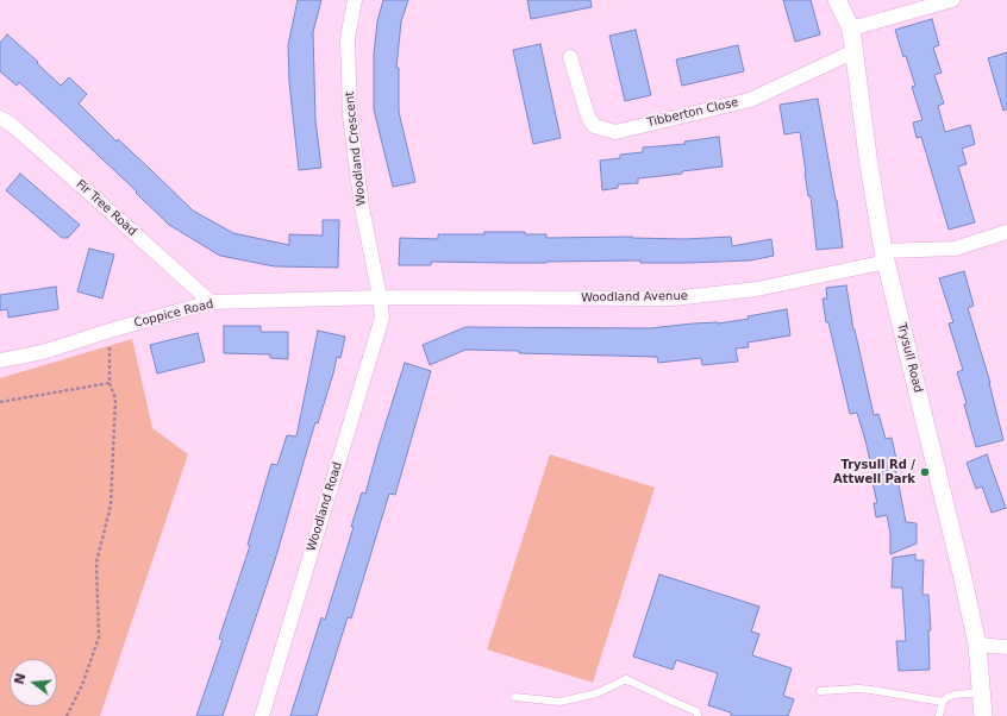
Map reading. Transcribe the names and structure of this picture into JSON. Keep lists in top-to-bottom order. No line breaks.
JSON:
{"streets":{"street":["Tibberton Close","Woodland Crescent","Fir Tree Road","Woodland Avenue","Coppice Road","Trysull Road","Woodland Road"]},"crossings":[["Tibberton Close","Trysull Road"],["Woodland Crescent","Woodland Avenue"],["Woodland Crescent","Coppice Road"],["Woodland Crescent","Woodland Road"],["Fir Tree Road","Coppice Road"],["Woodland Avenue","Coppice Road"],["Woodland Avenue","Trysull Road"],["Woodland Avenue","Woodland Road"],["Coppice Road","Woodland Road"]],"places":["Trysull Rd / Attwell Park"],"north":"left"}
